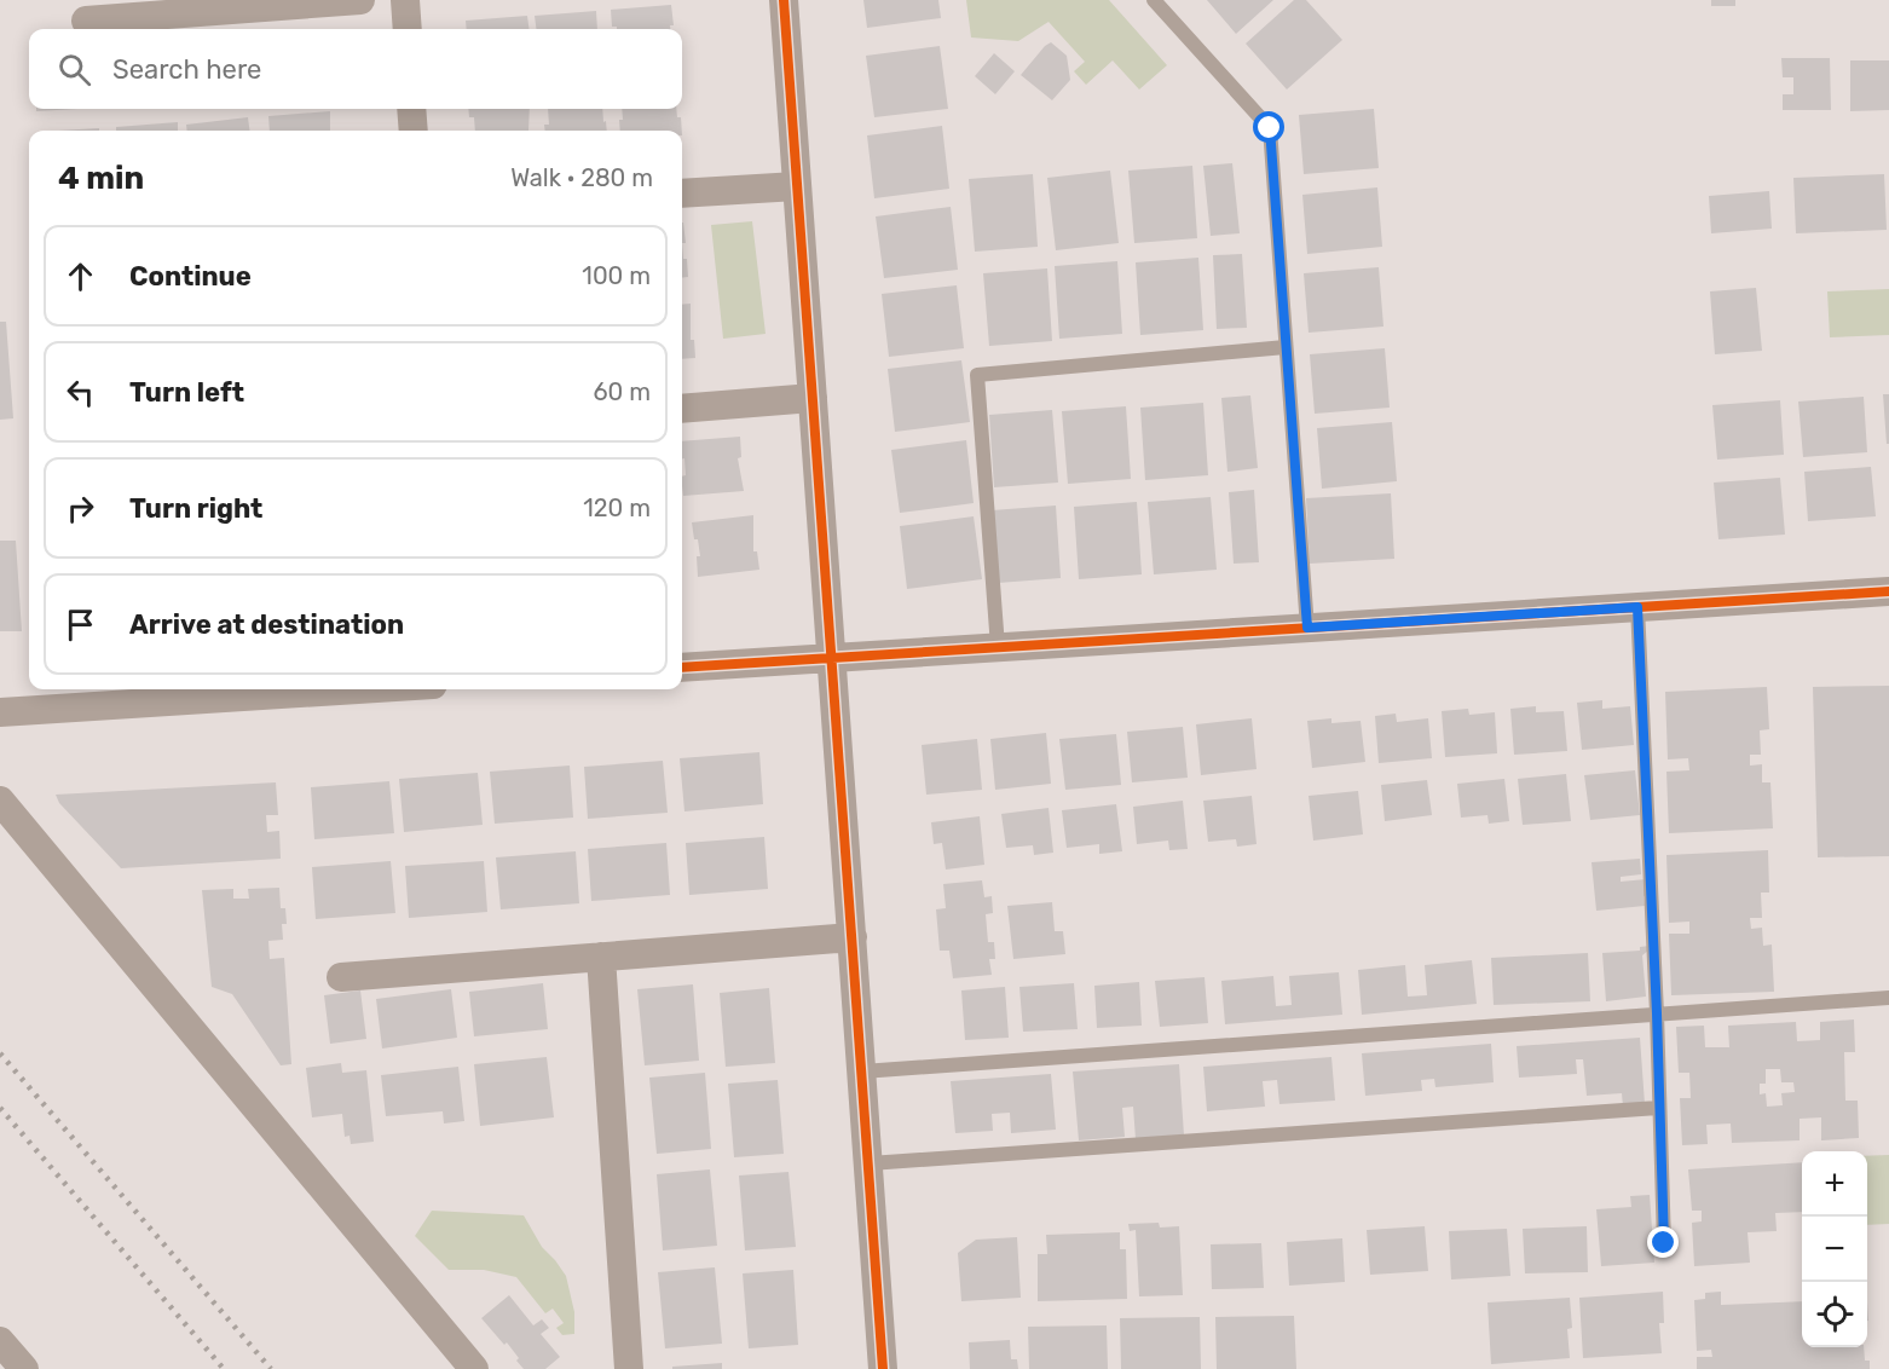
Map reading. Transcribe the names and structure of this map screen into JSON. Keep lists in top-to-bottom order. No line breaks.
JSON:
{"page":{"search":"Search here","heading":["4 min","Walk · 280 m"],"list":[["Continue","100 m"],["Turn left","60 m"],["Turn right","120 m"],"Arrive at destination"],"map_buttons":["+","−"]}}
